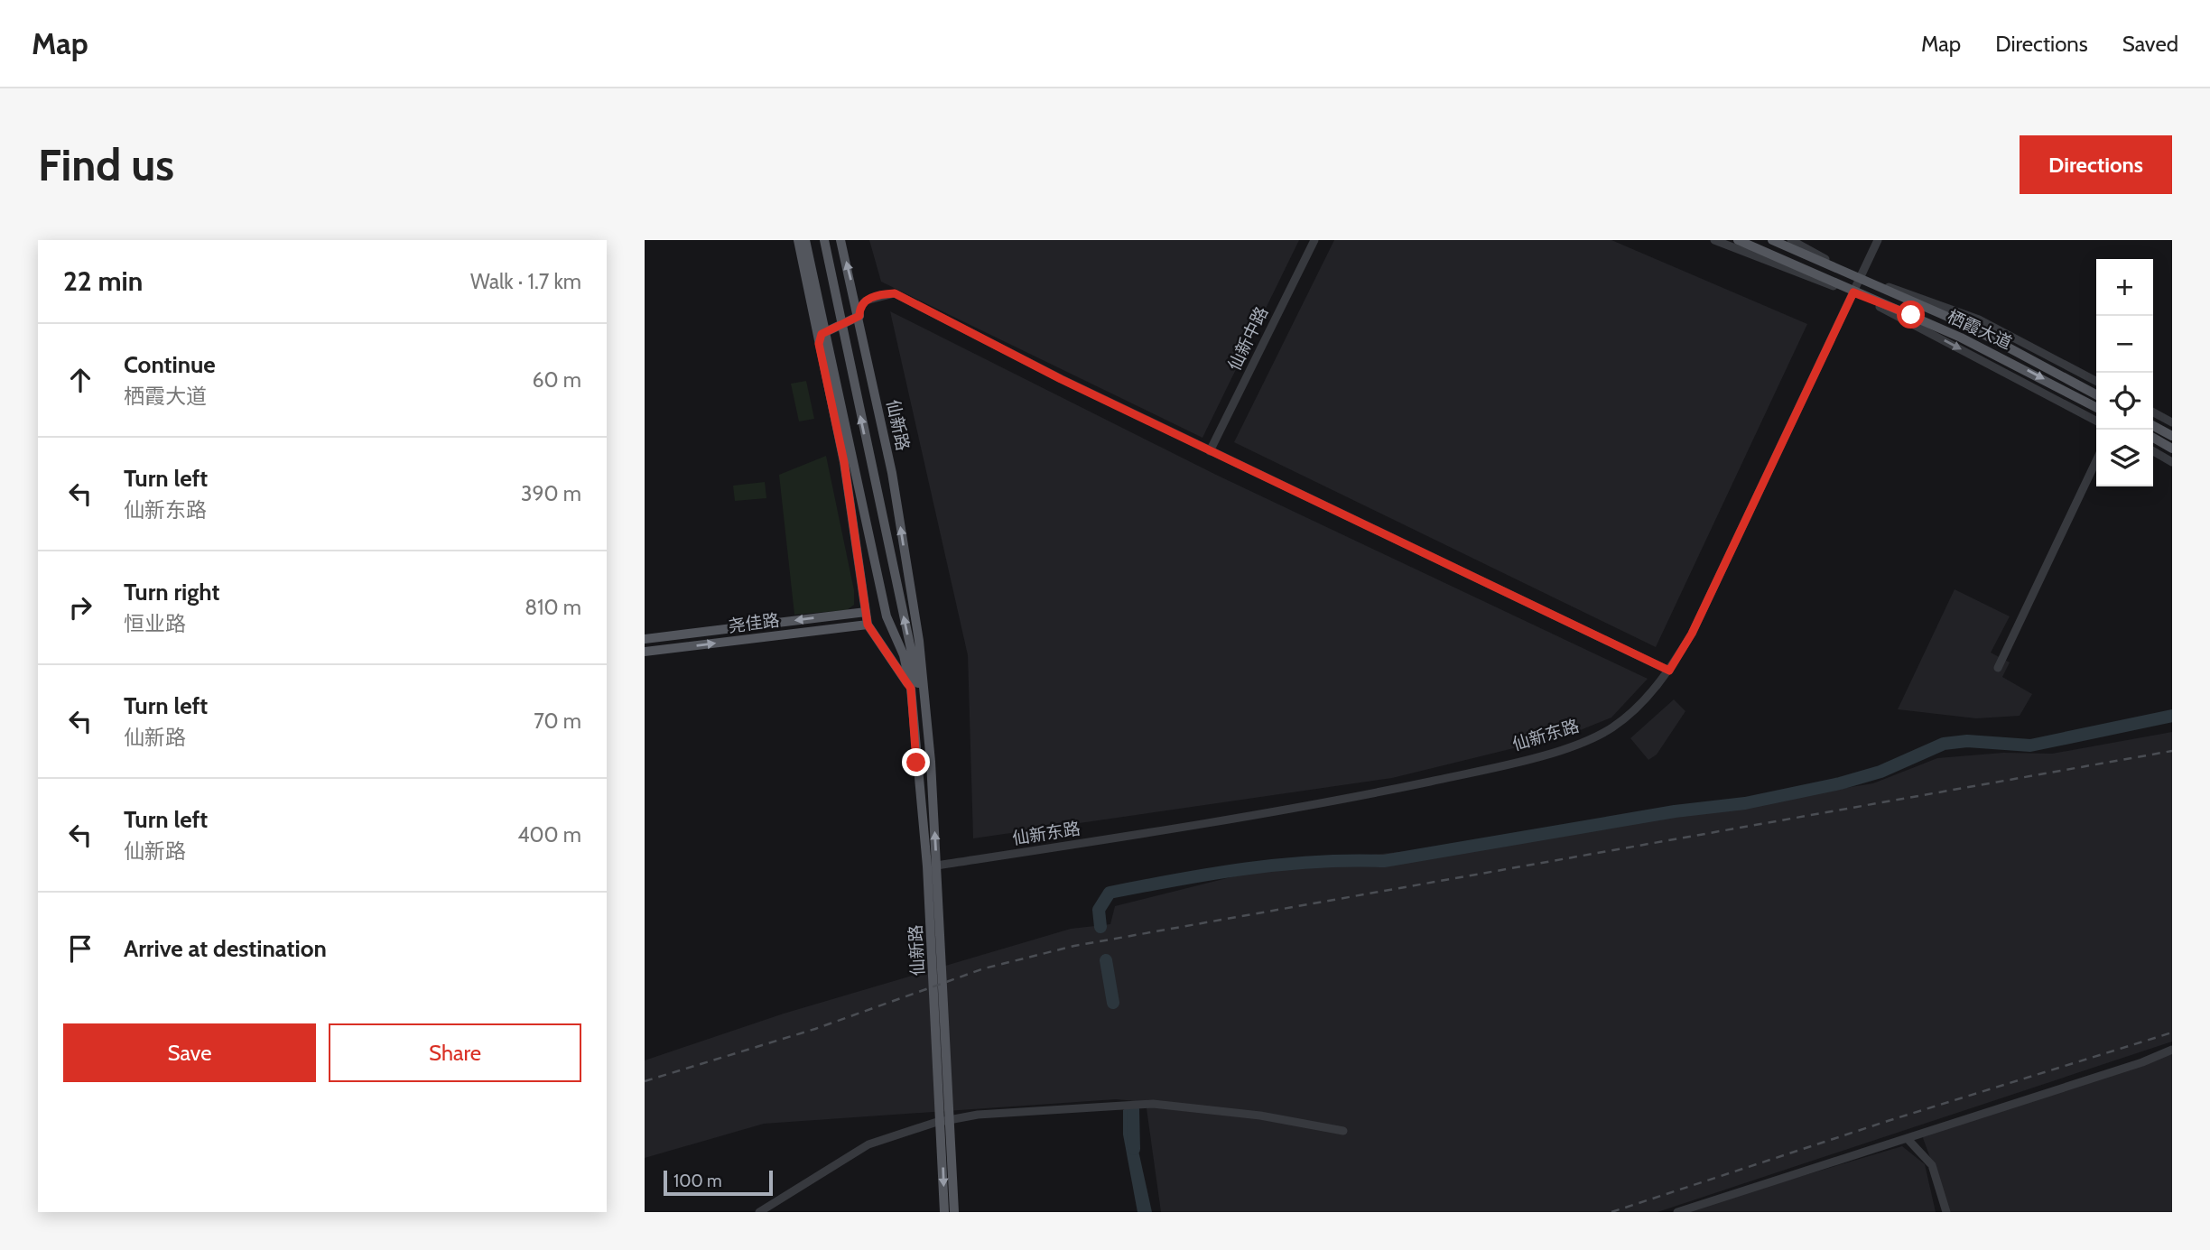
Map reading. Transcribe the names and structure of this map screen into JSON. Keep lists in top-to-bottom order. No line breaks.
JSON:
{"streets":{"main road":["栖霞大道","仙新路","尧佳路"],"street":["仙新中路","仙新东路"]},"crossings":[["栖霞大道","仙新东路"],["仙新路","尧佳路"],["仙新路","仙新东路"]],"scale_bar":"100 m","page":{"header":"Map","nav":["Map","Directions","Saved"],"buttons":["Directions",["Save","Share"]],"title":"Find us","heading":["22 min","Walk · 1.7 km"],"map_buttons":["+","−"],"list":[["Continue","栖霞大道","60 m"],["Turn left","仙新东路","390 m"],["Turn right","恒业路","810 m"],["Turn left","仙新路","70 m"],["Turn left","仙新路","400 m"],"Arrive at destination"],"scale":"100 m"}}
